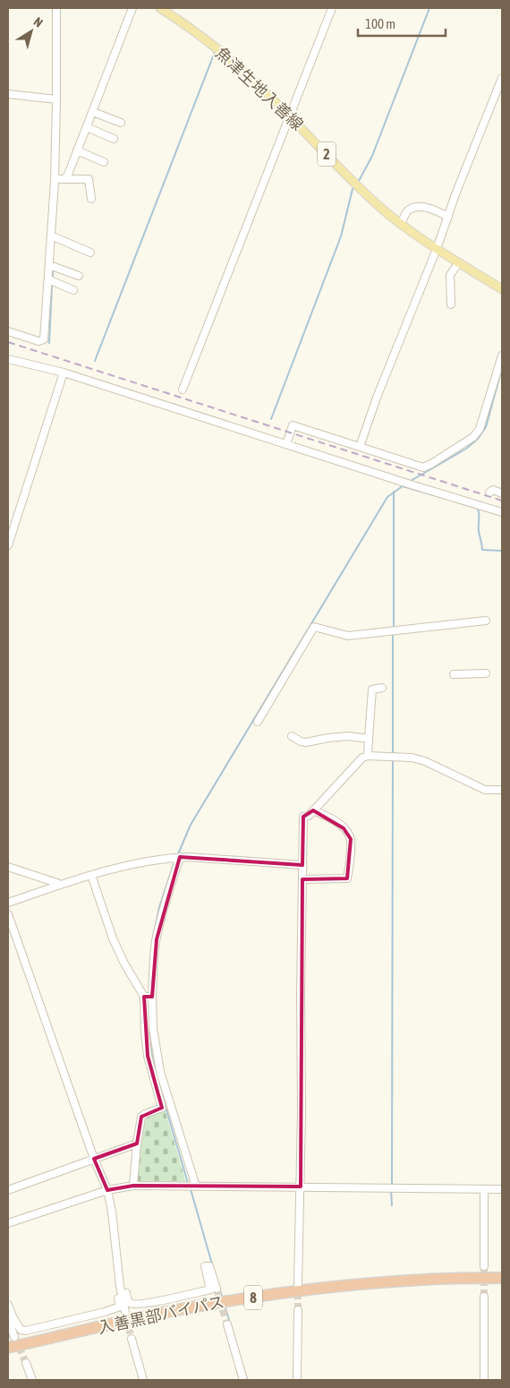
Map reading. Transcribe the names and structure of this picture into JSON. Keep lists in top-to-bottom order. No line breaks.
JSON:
{"streets":{"highway":["8","入善黒部バイパス"],"main road":["魚津生地入善線","2"]},"scale_bar":"100 m","north":"top right"}
